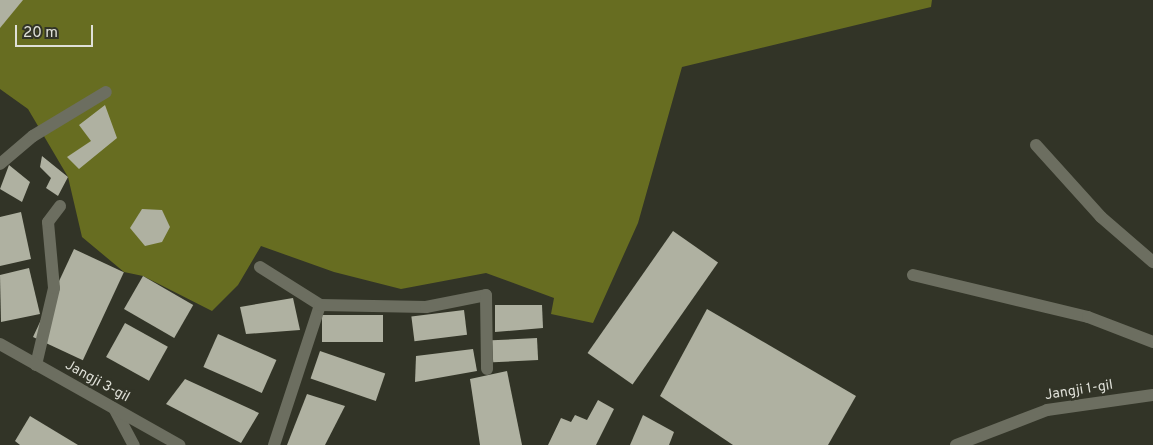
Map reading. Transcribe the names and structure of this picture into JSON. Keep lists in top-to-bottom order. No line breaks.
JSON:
{"streets":{"street":["Jangji 3-gil","Jangji 1-gil"]},"scale_bar":"20 m"}
